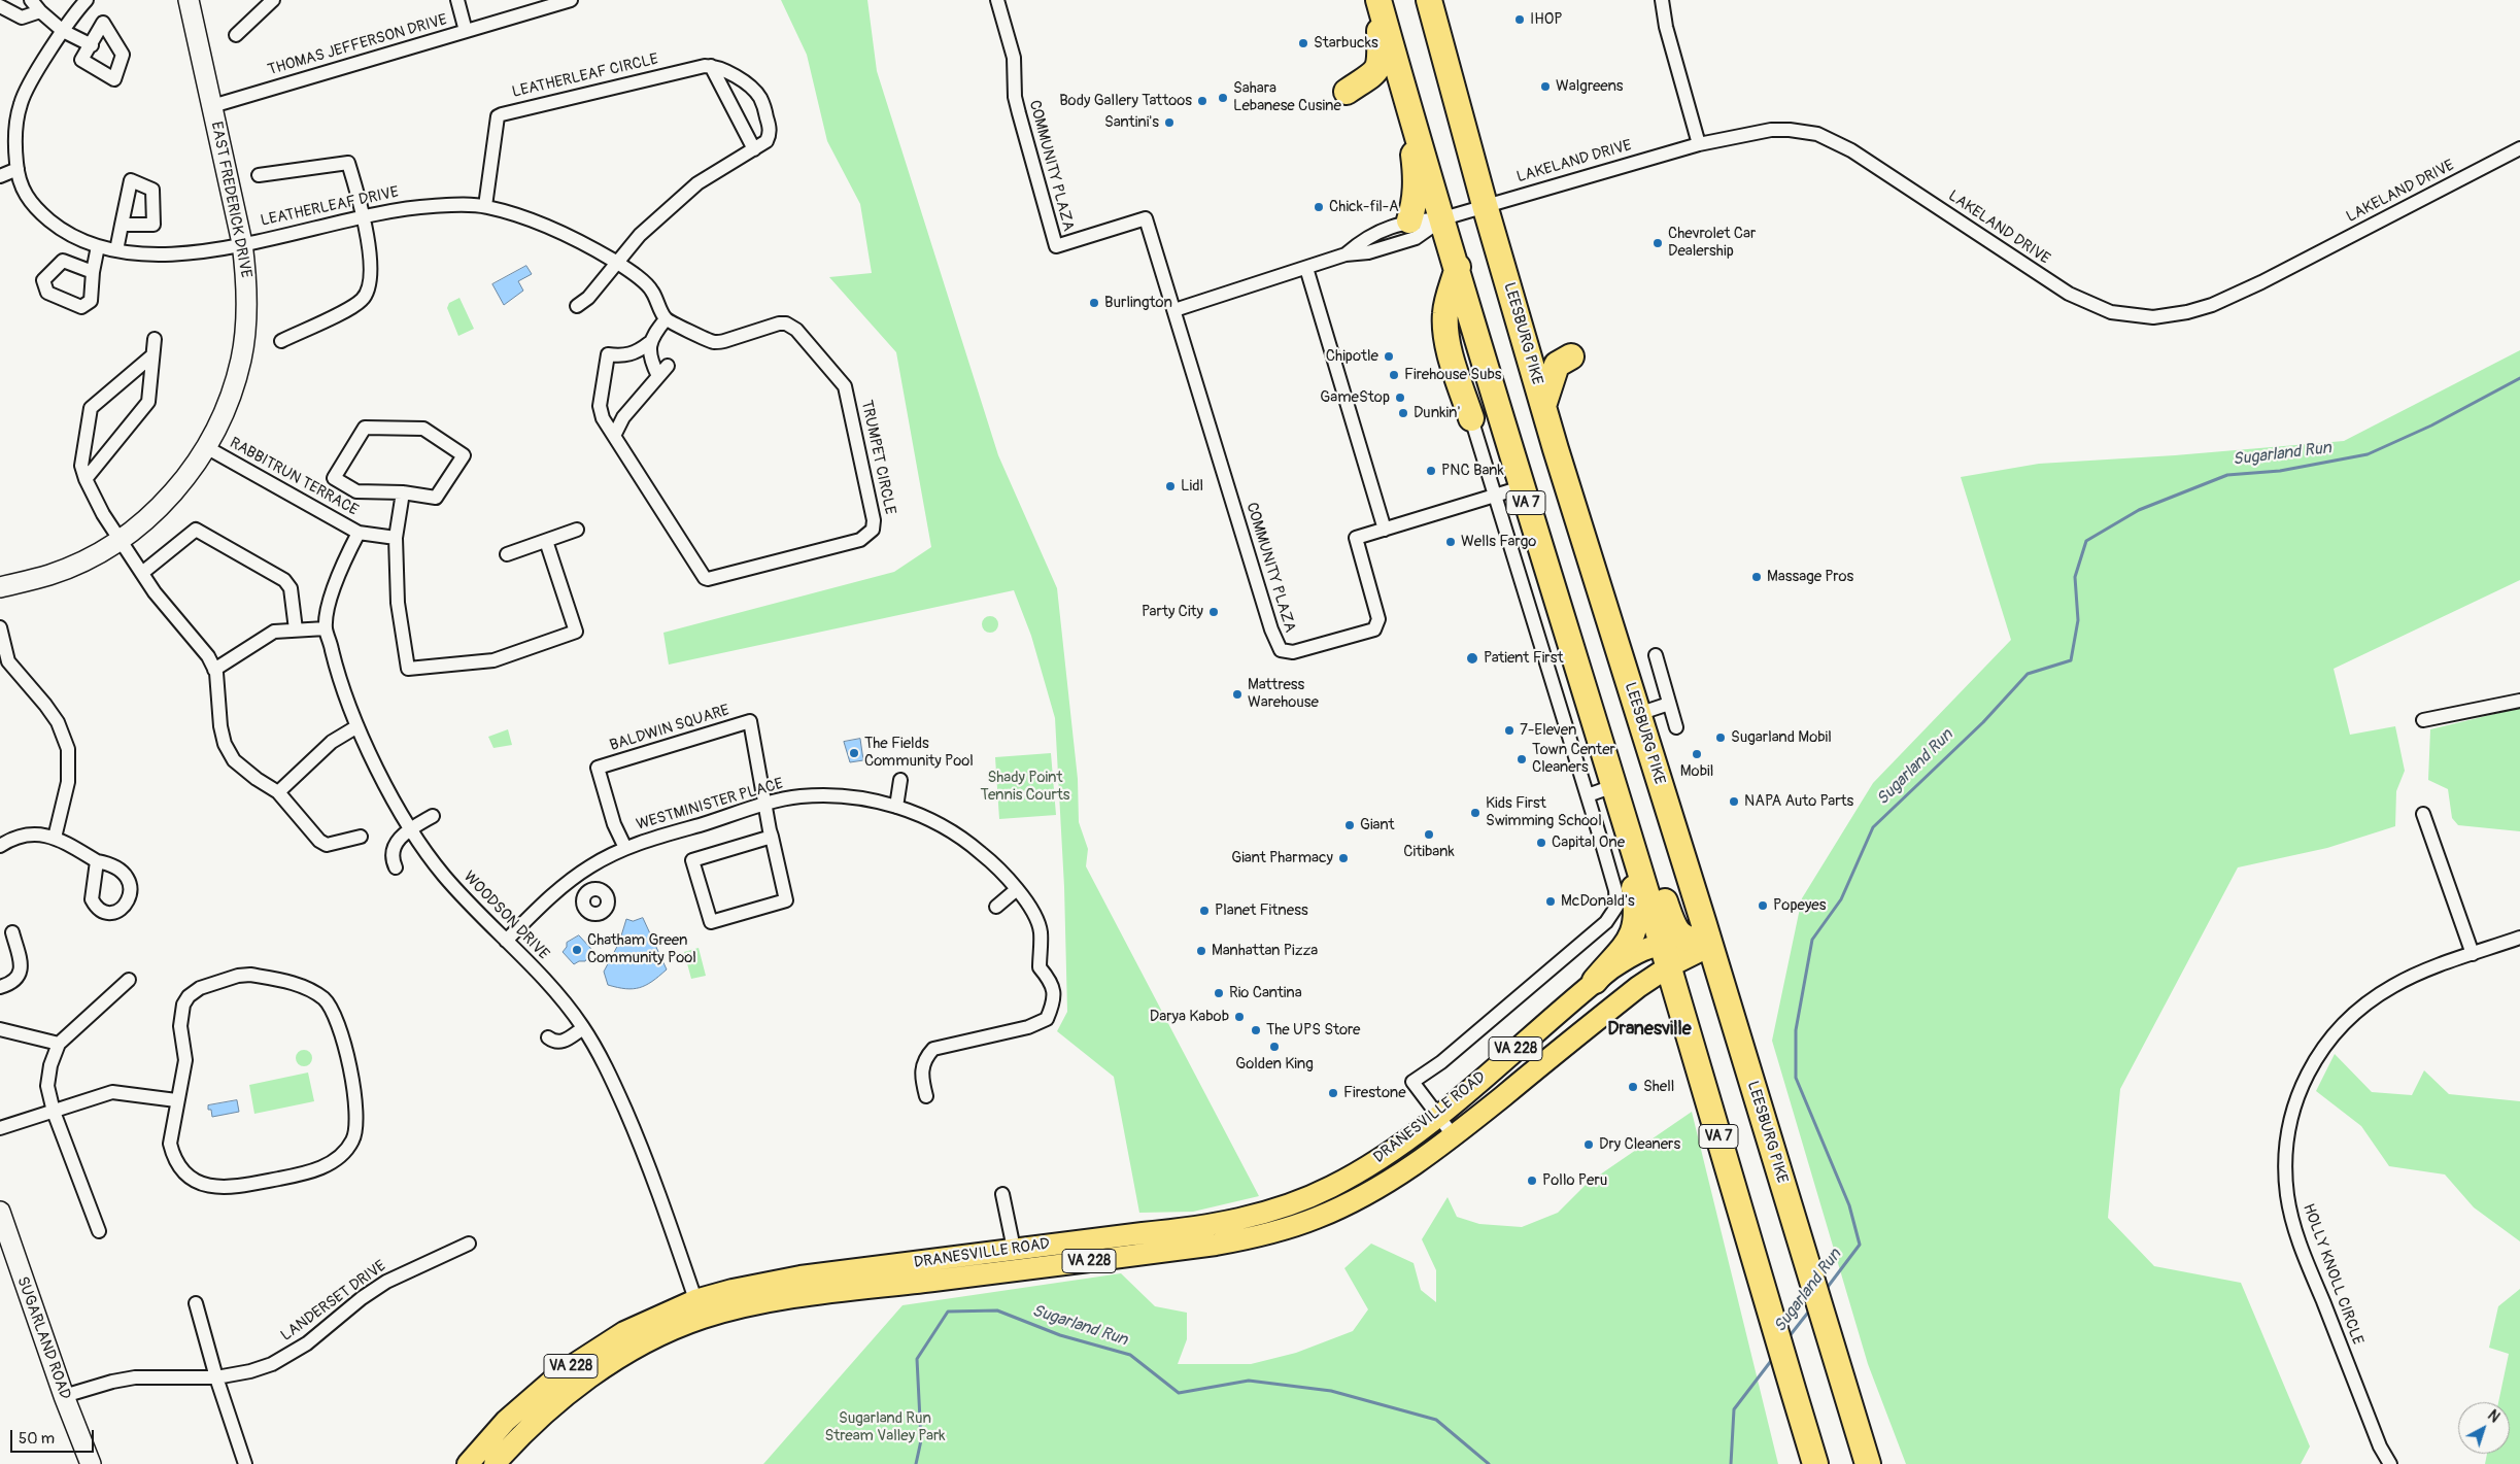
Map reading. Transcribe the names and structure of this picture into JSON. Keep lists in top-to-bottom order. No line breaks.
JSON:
{"streets":{"highway":["LEESBURG PIKE","VA 7"],"main road":["VA 228","DRANESVILLE ROAD"],"street":["THOMAS JEFFERSON DRIVE","LEATHERLEAF CIRCLE","LAKELAND DRIVE","COMMUNITY PLAZA","EAST FREDERICK DRIVE","LEATHERLEAF DRIVE","TRUMPET CIRCLE","RABBITRUN TERRACE","BALDWIN SQUARE","WESTMINISTER PLACE","WOODSON DRIVE","HOLLY KNOLL CIRCLE","LANDERSET DRIVE","SUGARLAND ROAD"]},"crossings":[["THOMAS JEFFERSON DRIVE","EAST FREDERICK DRIVE"],["LEATHERLEAF CIRCLE","LEATHERLEAF DRIVE"],["LAKELAND DRIVE","LEESBURG PIKE"],["LAKELAND DRIVE","VA 7"],["COMMUNITY PLAZA","VA 7"],["EAST FREDERICK DRIVE","LEATHERLEAF DRIVE"],["EAST FREDERICK DRIVE","RABBITRUN TERRACE"],["LEATHERLEAF DRIVE","TRUMPET CIRCLE"],["LEESBURG PIKE","DRANESVILLE ROAD"],["RABBITRUN TERRACE","WOODSON DRIVE"],["VA 7","DRANESVILLE ROAD"],["BALDWIN SQUARE","WESTMINISTER PLACE"],["WESTMINISTER PLACE","WOODSON DRIVE"],["WOODSON DRIVE","DRANESVILLE ROAD"],["LANDERSET DRIVE","SUGARLAND ROAD"]],"districts":["Dranesville"],"water":["Sugarland Run"],"parks":["Shady Point Tennis Courts","Sugarland Run Stream Valley Park"],"places":["IHOP","Starbucks","Walgreens","Sahara Lebanese Cusine","Body Gallery Tattoos","Santini's","Chick-fil-A","Chevrolet Car Dealership","Burlington","Chipotle","Firehouse Subs","GameStop","Dunkin'","PNC Bank","Lidl","Wells Fargo","Massage Pros","Party City","Patient First","Mattress Warehouse","7-Eleven","Sugarland Mobil","The Fields Community Pool","Mobil","Town Center Cleaners","NAPA Auto Parts","Kids First Swimming School","Giant","Citibank","Capital One","Giant Pharmacy","McDonald's","Popeyes","Planet Fitness","Chatham Green Community Pool","Manhattan Pizza","Rio Cantina","Darya Kabob","The UPS Store","Golden King","Shell","Firestone","Dry Cleaners","Pollo Peru"],"scale_bar":"50 m","north":"top right"}
